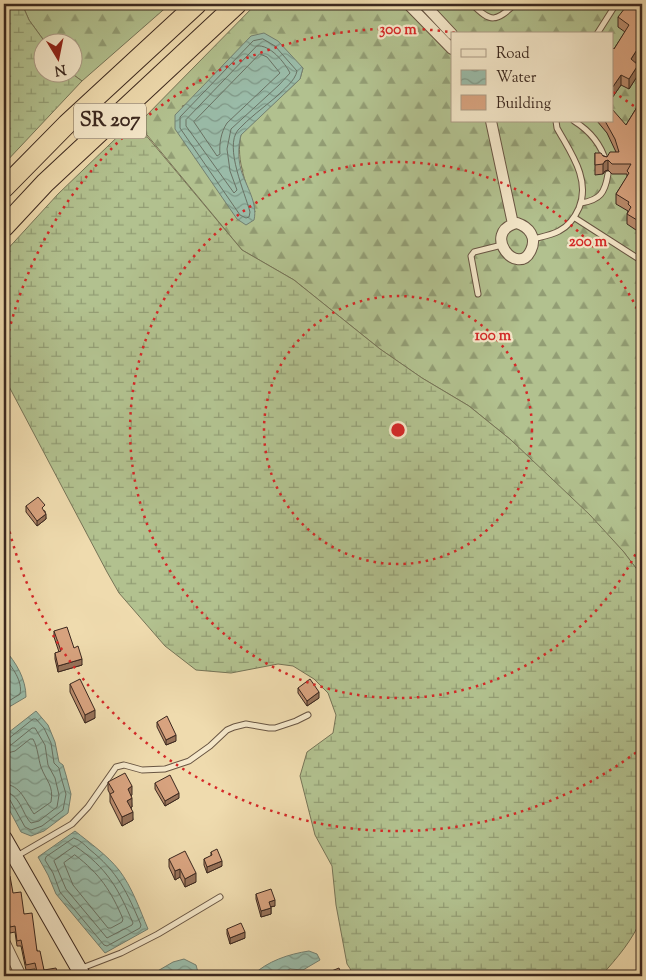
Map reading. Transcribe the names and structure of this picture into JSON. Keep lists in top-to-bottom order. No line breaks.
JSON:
{"streets":{"highway":["SR 207"]},"legend":["Road","Water","Building"],"north":"bottom","rings":["300 m","200 m","100 m"]}
